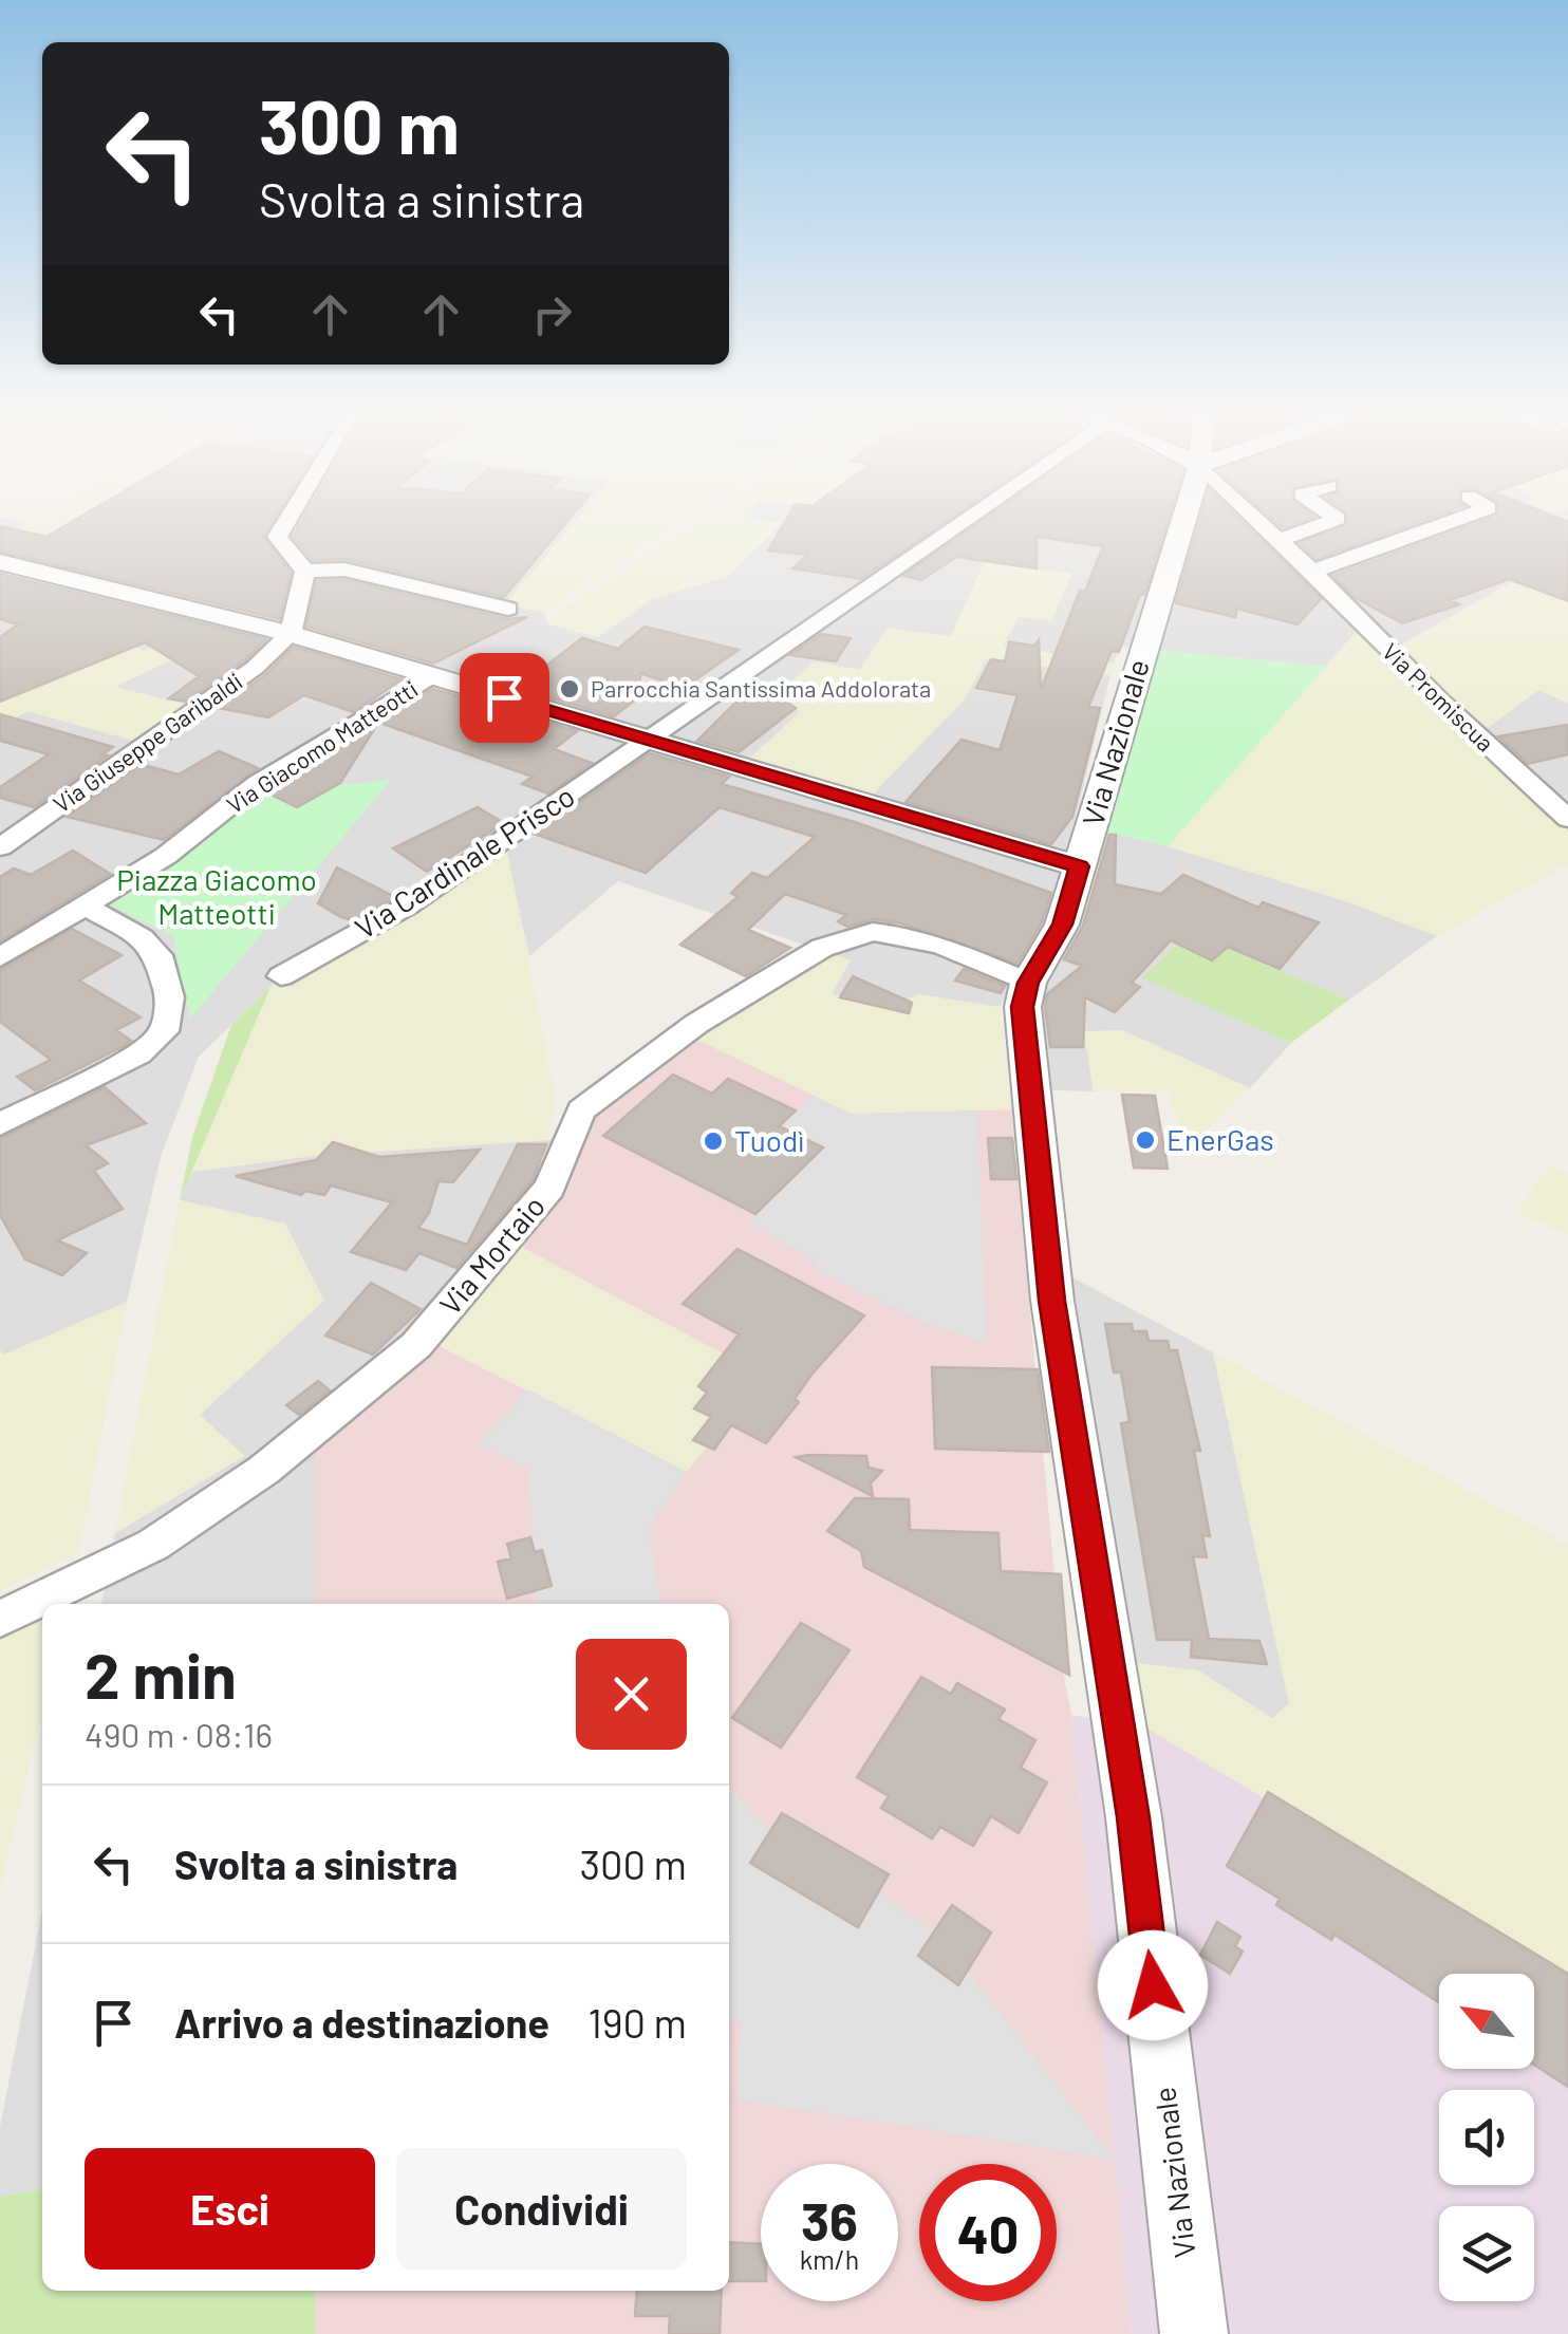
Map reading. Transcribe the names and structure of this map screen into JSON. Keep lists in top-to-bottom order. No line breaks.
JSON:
{"streets":{"street":["Via Promiscua","Via Giuseppe Garibaldi","Via Nazionale","Via Giacomo Matteotti","Via Cardinale Prisco","Via Mortaio"]},"crossings":[["Via Nazionale","Via Mortaio"]],"parks":["Piazza Giacomo Matteotti"],"places":["Parrocchia Santissima Addolorata","EnerGas","Tuodì"],"north":"top left","page":{"turn":["300 m","Svolta a sinistra"],"heading":["2 min","490 m · 08:16"],"list":[{"name":"Svolta a sinistra","value":"300 m"},{"name":"Arrivo a destinazione","value":"190 m"}],"buttons":["Esci","Condividi"],"speed":"36 km/h","limit":"40"}}
